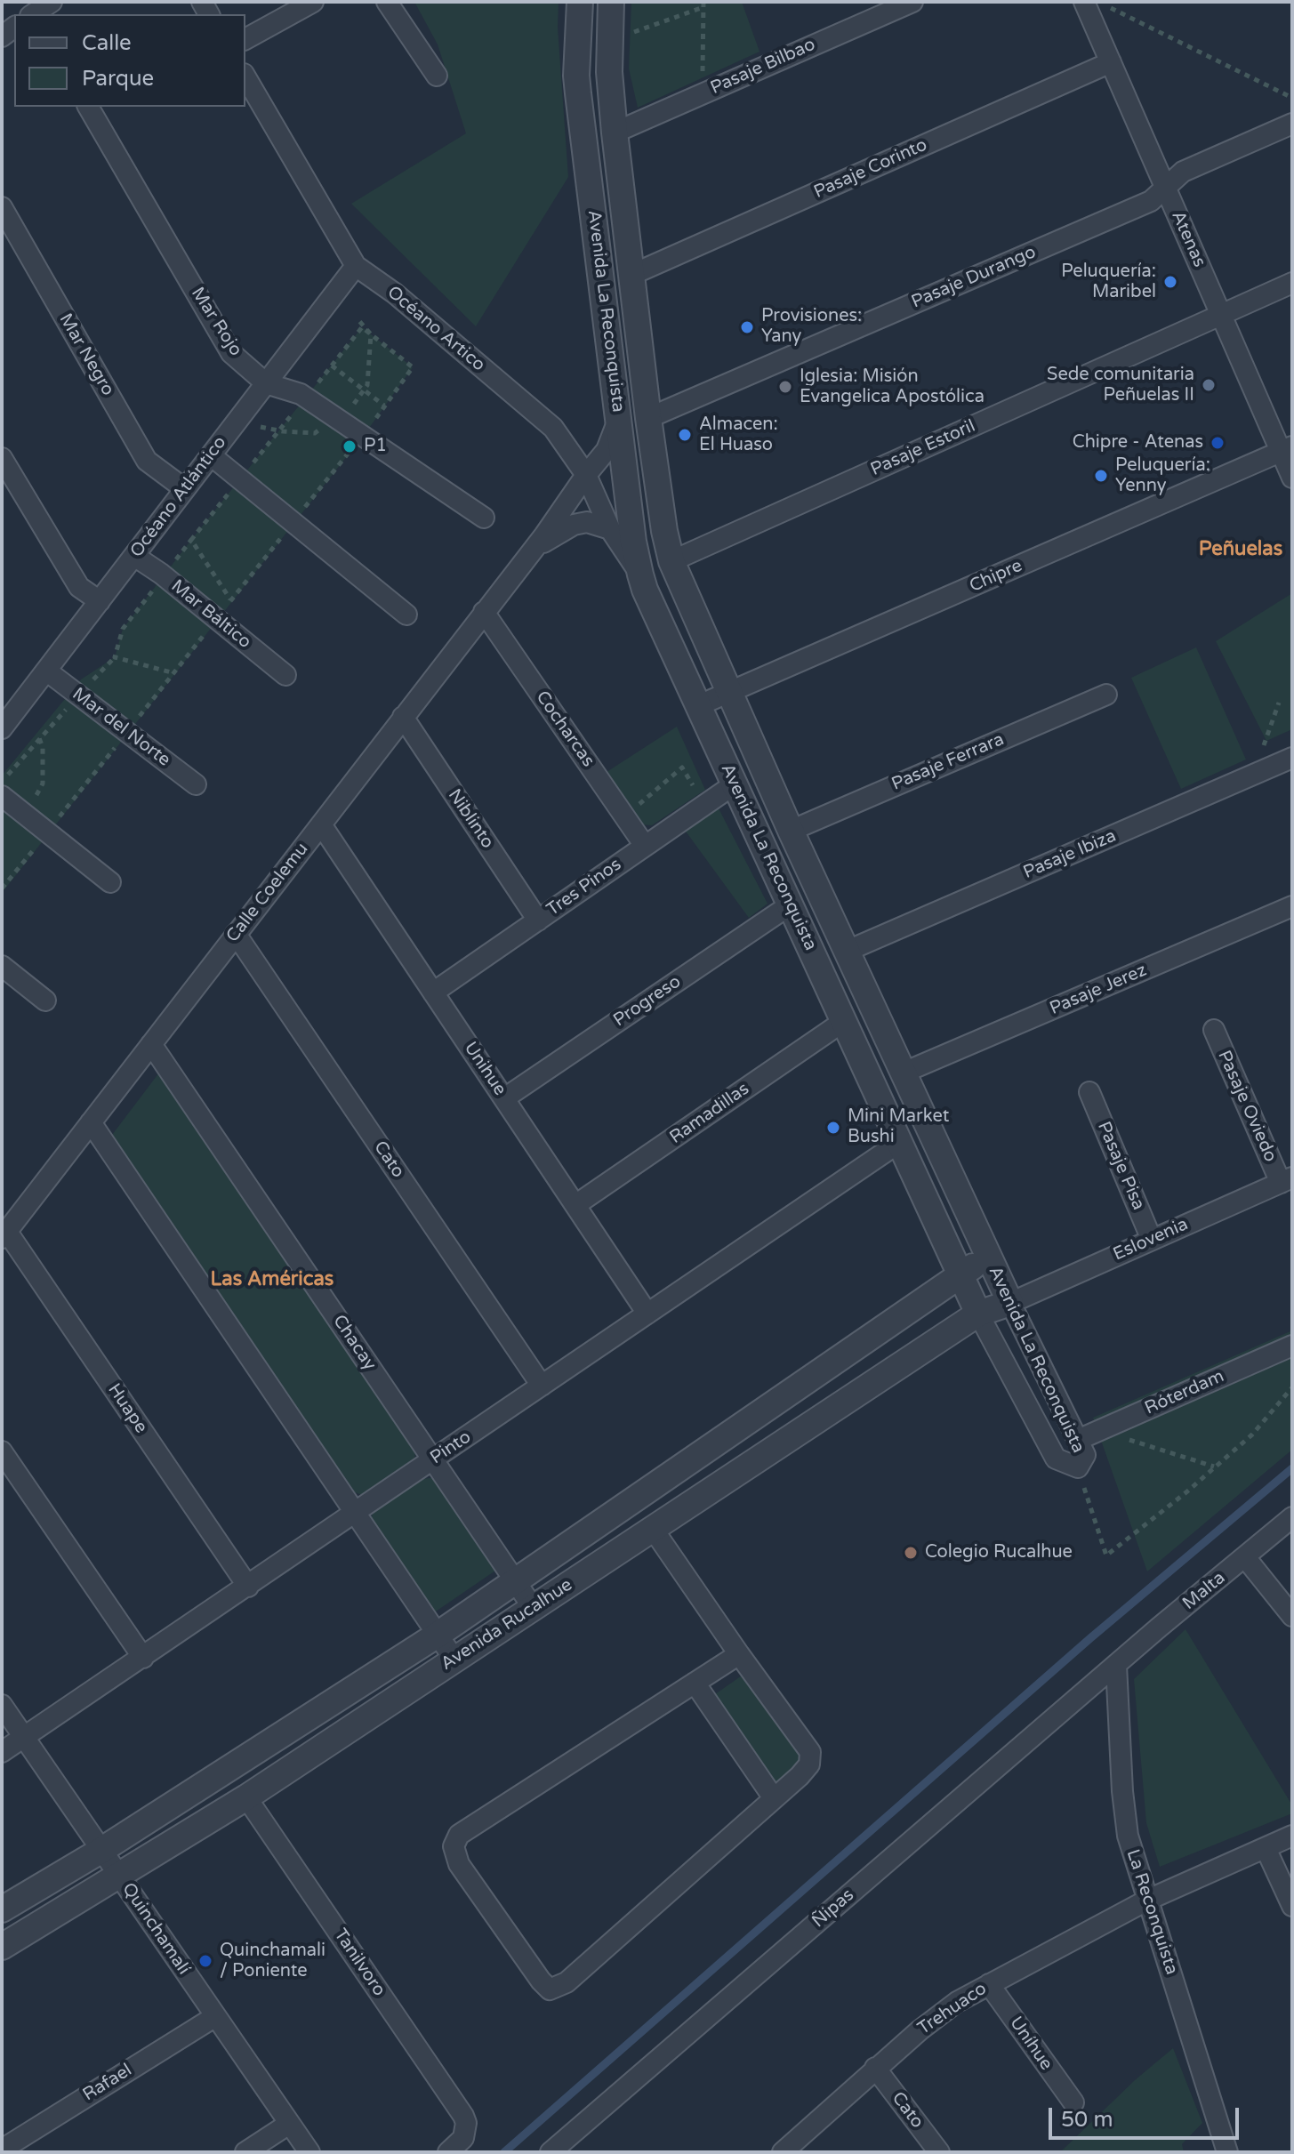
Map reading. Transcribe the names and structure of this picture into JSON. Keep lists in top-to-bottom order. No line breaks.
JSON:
{"streets":{"street":["Pasaje Bilbao","Pasaje Corinto","Atenas","Pasaje Durango","Avenida La Reconquista","Mar Rojo","Océano Artico","Mar Negro","Pasaje Estoril","Océano Atlántico","Chipre","Mar Báltico","Mar del Norte","Cocharcas","Pasaje Ferrara","Niblinto","Pasaje Ibiza","Tres Pinos","Calle Coelemu","Pasaje Jerez","Progreso","Unihue","Pasaje Oviedo","Ramadillas","Cato","Pasaje Pisa","Eslovenia","Chacay","Róterdam","Huape","Pinto","Malta","Avenida Rucalhue","Ñipas","La Reconquista","Quinchamalí","Tanilvoro","Trehuaco","Uníhue","Rafael"]},"crossings":[["Pasaje Bilbao","Avenida La Reconquista"],["Pasaje Corinto","Atenas"],["Pasaje Corinto","Avenida La Reconquista"],["Atenas","Pasaje Durango"],["Atenas","Pasaje Estoril"],["Atenas","Chipre"],["Pasaje Durango","Avenida La Reconquista"],["Avenida La Reconquista","Océano Artico"],["Avenida La Reconquista","Pasaje Estoril"],["Avenida La Reconquista","Chipre"],["Avenida La Reconquista","Pasaje Ferrara"],["Avenida La Reconquista","Pasaje Ibiza"],["Avenida La Reconquista","Tres Pinos"],["Avenida La Reconquista","Calle Coelemu"],["Avenida La Reconquista","Pasaje Jerez"],["Avenida La Reconquista","Progreso"],["Avenida La Reconquista","Ramadillas"],["Avenida La Reconquista","Eslovenia"],["Avenida La Reconquista","Róterdam"],["Avenida La Reconquista","Pinto"],["Avenida La Reconquista","Avenida Rucalhue"],["Mar Rojo","Océano Atlántico"],["Océano Artico","Océano Atlántico"],["Océano Artico","Calle Coelemu"],["Mar Negro","Océano Atlántico"],["Océano Atlántico","Mar Báltico"],["Océano Atlántico","Mar del Norte"],["Cocharcas","Tres Pinos"],["Cocharcas","Calle Coelemu"],["Niblinto","Tres Pinos"],["Niblinto","Calle Coelemu"],["Tres Pinos","Unihue"],["Calle Coelemu","Unihue"],["Calle Coelemu","Cato"],["Calle Coelemu","Chacay"],["Calle Coelemu","Huape"],["Progreso","Unihue"],["Unihue","Ramadillas"],["Unihue","Pinto"],["Pasaje Oviedo","Eslovenia"],["Cato","Pinto"],["Cato","Trehuaco"],["Pasaje Pisa","Eslovenia"],["Eslovenia","Avenida Rucalhue"],["Chacay","Pinto"],["Chacay","Avenida Rucalhue"],["Huape","Pinto"],["Pinto","Quinchamalí"],["Malta","Ñipas"],["Malta","La Reconquista"],["Avenida Rucalhue","Quinchamalí"],["Avenida Rucalhue","Tanilvoro"],["Ñipas","La Reconquista"],["La Reconquista","Trehuaco"],["Quinchamalí","Rafael"],["Trehuaco","Uníhue"]],"districts":["Peñuelas","Las Américas"],"places":["Peluquería: Maribel","Provisiones: Yany","Sede comunitaria Peñuelas II","Iglesia: Misión Evangelica Apostólica","Almacen: El Huaso","Chipre - Atenas","P1","Peluquería: Yenny","Mini Market Bushi","Colegio Rucalhue","Quinchamali / Poniente"],"legend":["Calle","Parque"],"scale_bar":"50 m"}
